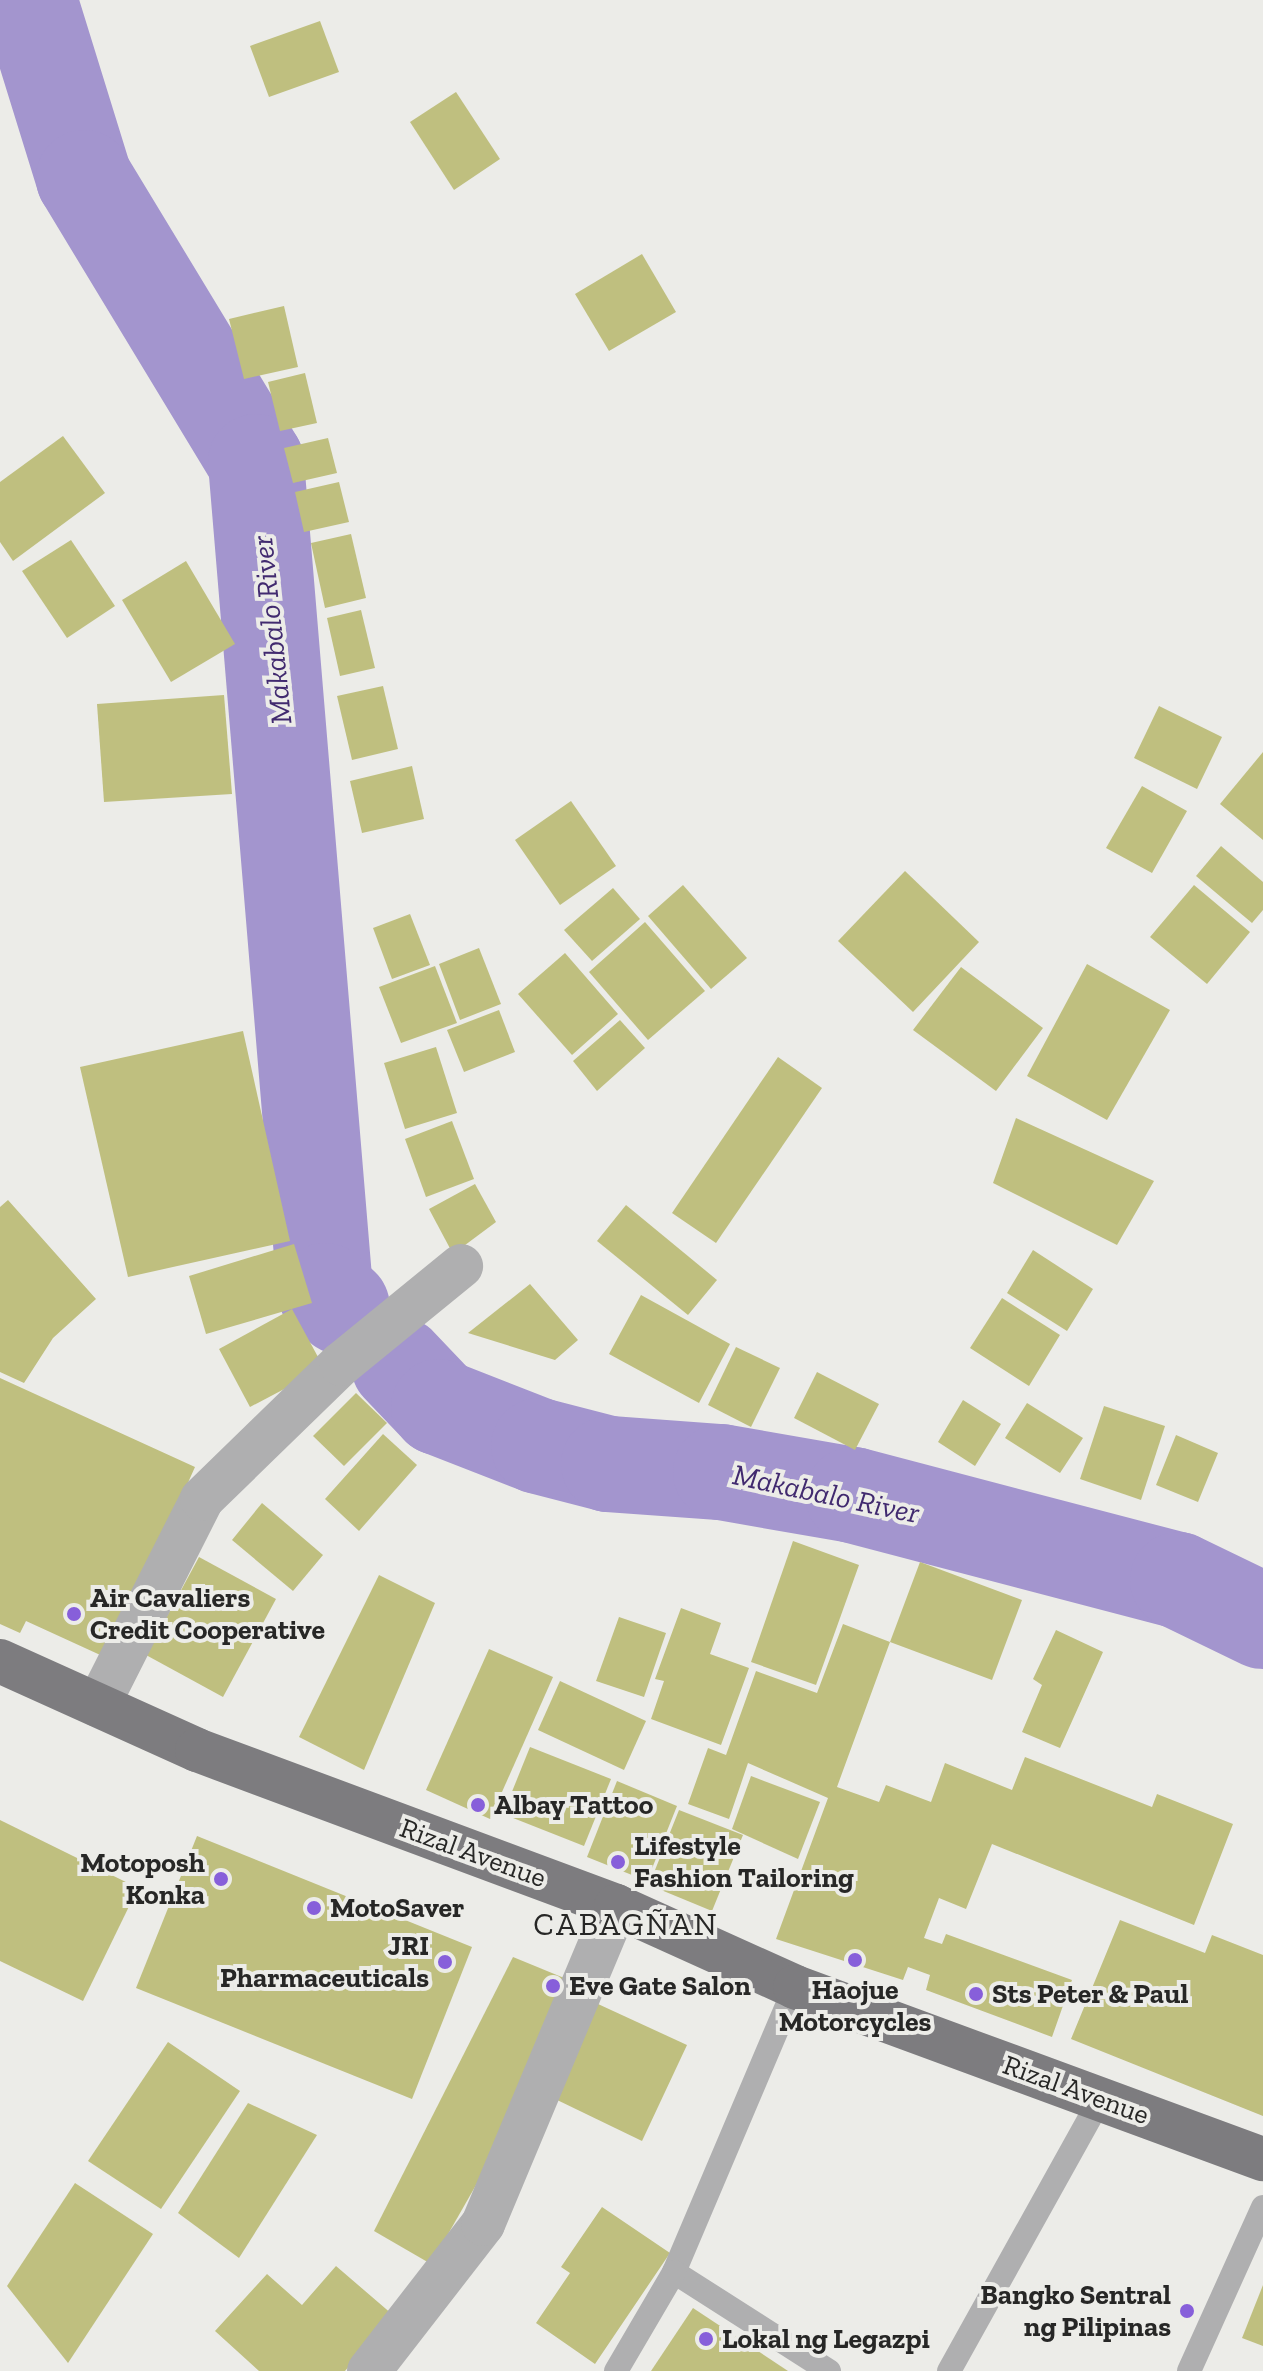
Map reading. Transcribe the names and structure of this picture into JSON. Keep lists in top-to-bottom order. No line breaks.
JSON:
{"streets":{"main road":["Rizal Avenue"]},"districts":["CABAGÑAN"],"water":["Makabalo River"],"places":["Air Cavaliers Credit Cooperative","Albay Tattoo","Lifestyle Fashion Tailoring","Motoposh Konka","MotoSaver","Haojue Motorcycles","JRI Pharmaceuticals","Eve Gate Salon","Sts Peter & Paul","Bangko Sentral ng Pilipinas","Lokal ng Legazpi"]}
